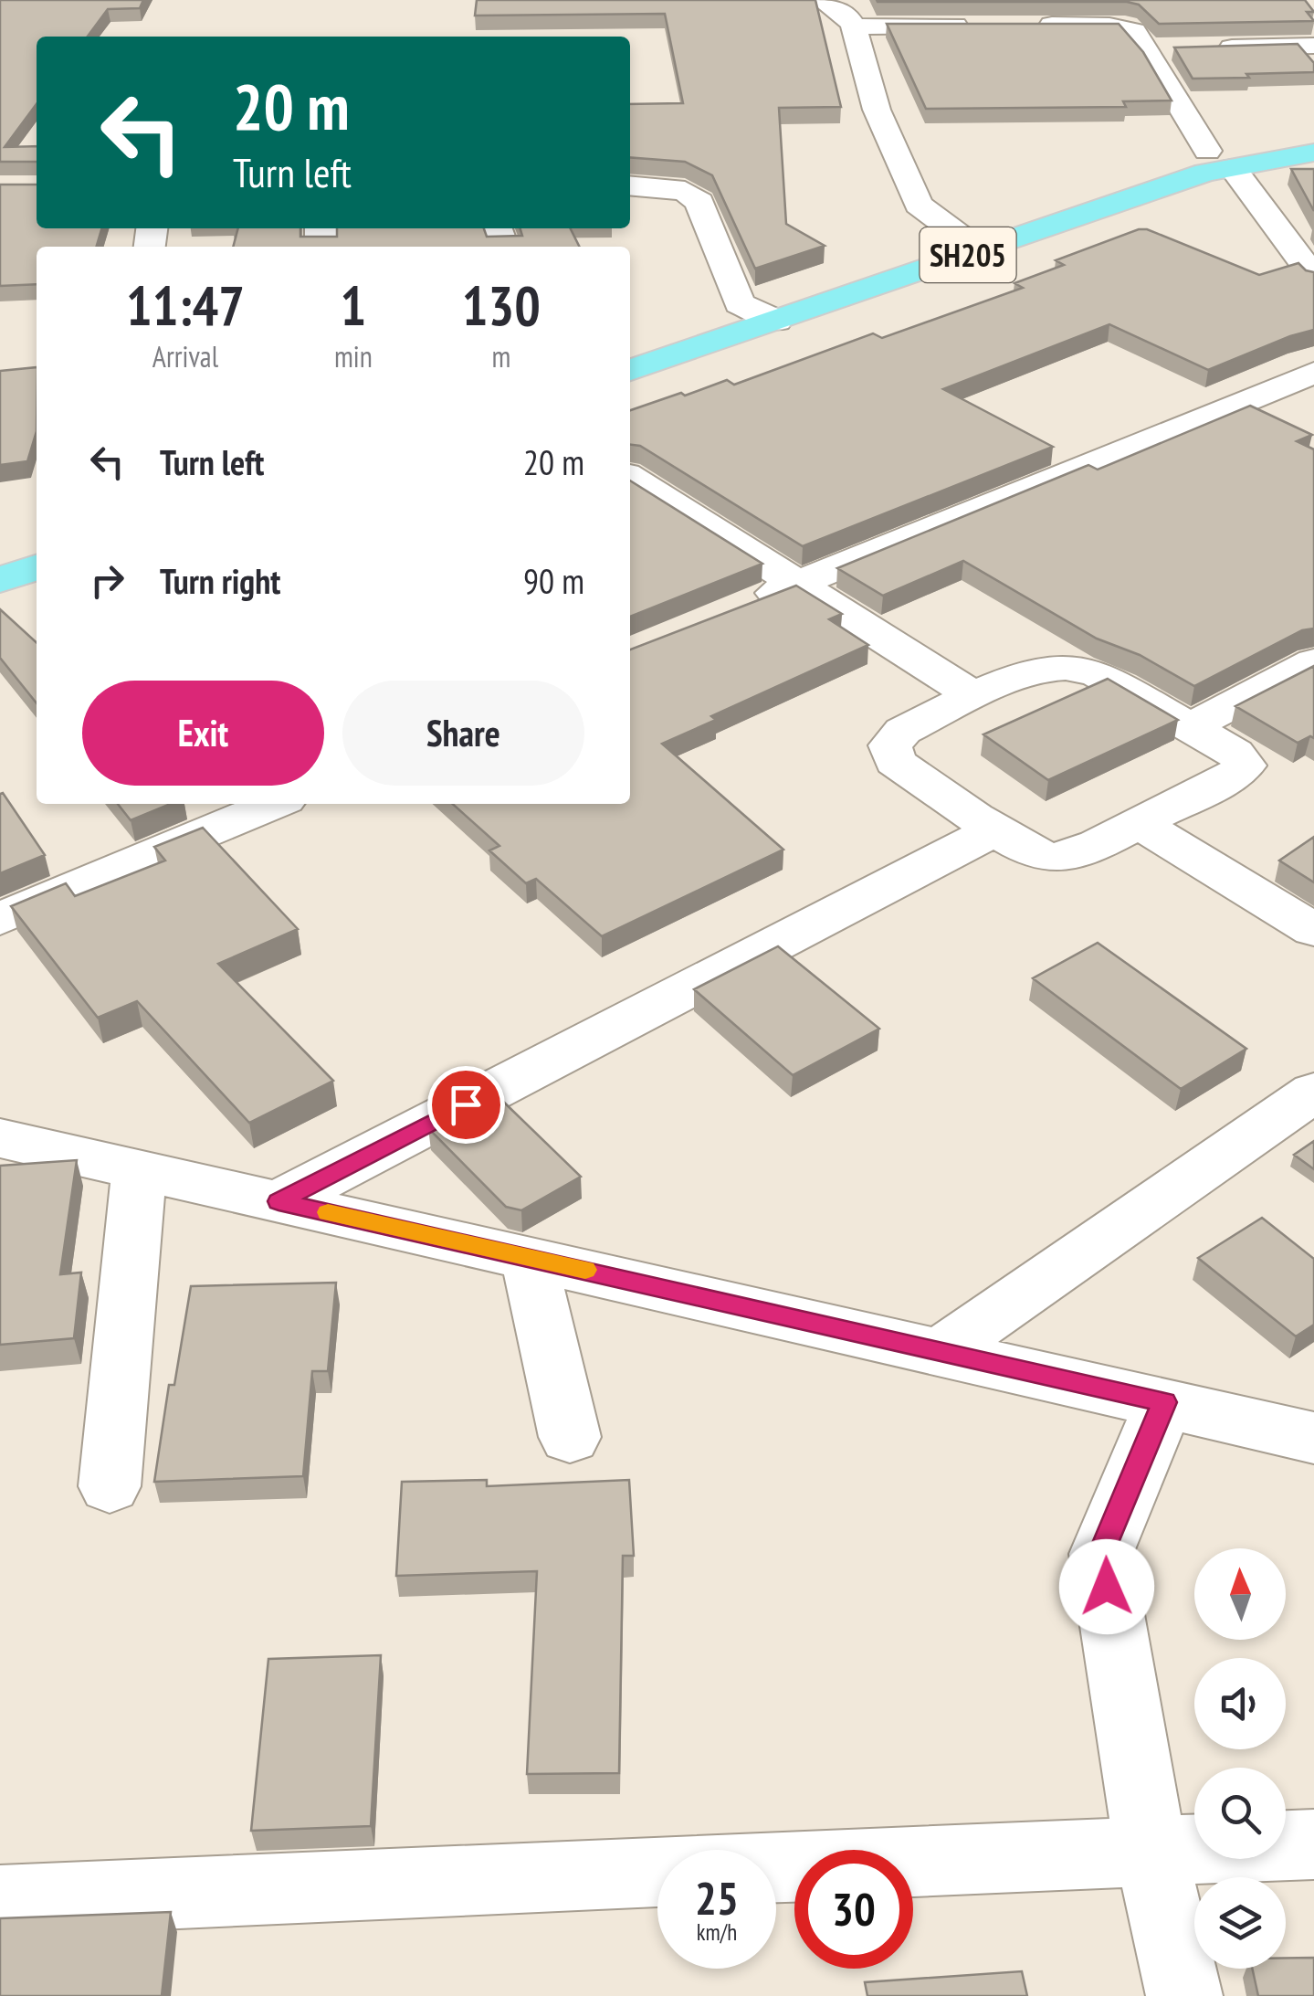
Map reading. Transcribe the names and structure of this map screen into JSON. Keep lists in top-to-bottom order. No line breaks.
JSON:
{"streets":{"main road":["SH205"]},"north":"top","page":{"turn":["20 m","Turn left"],"eta":["11:47","Arrival","1","min","130","m"],"list":[{"name":"Turn left","value":"20 m"},{"name":"Turn right","value":"90 m"}],"buttons":["Exit","Share"],"speed":"25 km/h","limit":"30"}}
